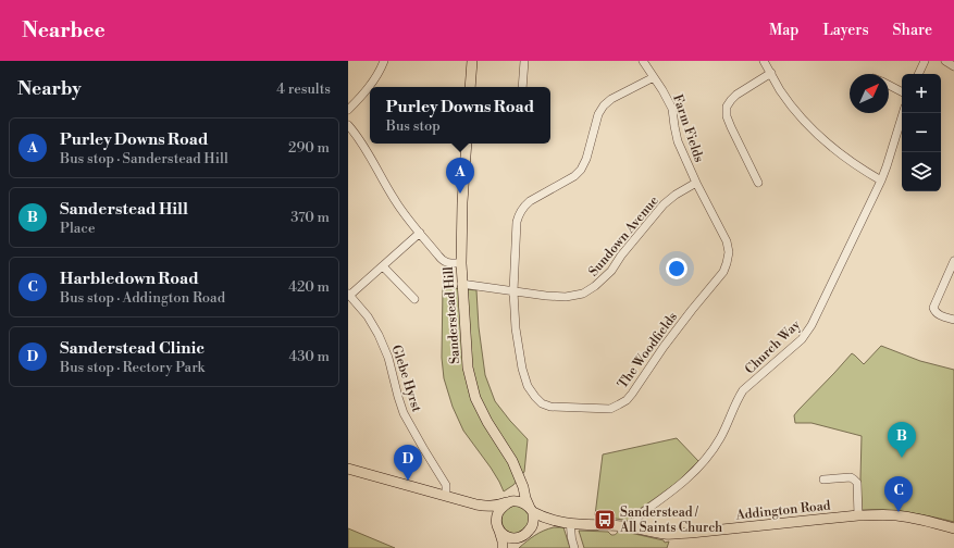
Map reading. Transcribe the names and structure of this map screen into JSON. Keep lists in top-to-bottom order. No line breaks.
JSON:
{"streets":{"main road":["Sanderstead Hill","Addington Road"],"street":["Farm Fields","Sundown Avenue","Church Way","The Woodfields","Glebe Hyrst"]},"crossings":[["Farm Fields","Sundown Avenue"],["Farm Fields","The Woodfields"],["Sundown Avenue","Sanderstead Hill"],["Sundown Avenue","The Woodfields"],["Church Way","Addington Road"]],"places":{"bus stop":["Sanderstead / All Saints Church"]},"north":"top right","page":{"header":"Nearbee","nav":["Map","Layers","Share"],"heading":["Nearby","4 results"],"map_buttons":["+","−"],"popup":["Purley Downs Road","Bus stop"],"list":[{"mark":"A","name":"Purley Downs Road","note":"Bus stop · Sanderstead Hill","value":"290 m"},{"mark":"B","name":"Sanderstead Hill","note":"Place","value":"370 m"},{"mark":"C","name":"Harbledown Road","note":"Bus stop · Addington Road","value":"420 m"},{"mark":"D","name":"Sanderstead Clinic","note":"Bus stop · Rectory Park","value":"430 m"}],"pins":["A","B","D","C"]}}
